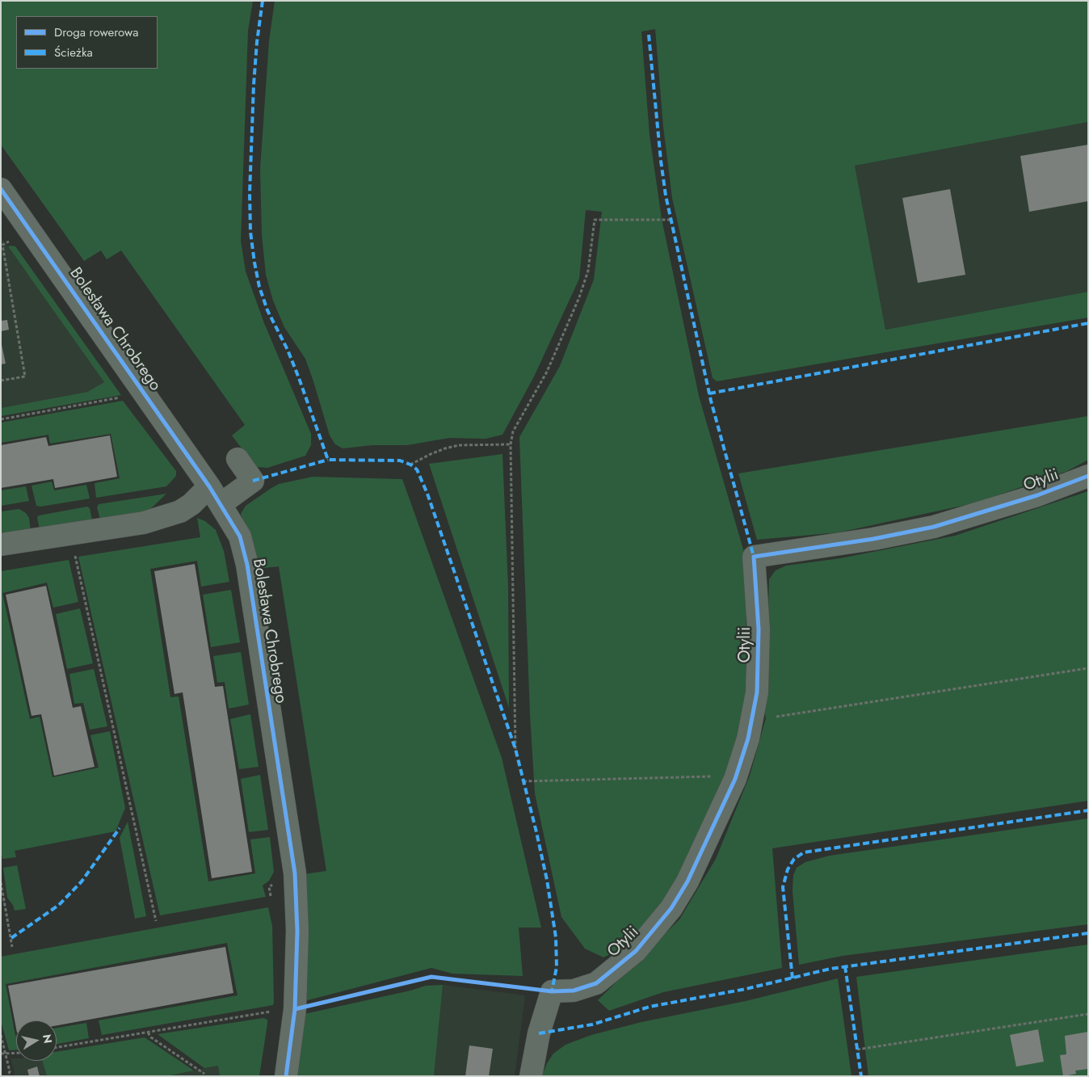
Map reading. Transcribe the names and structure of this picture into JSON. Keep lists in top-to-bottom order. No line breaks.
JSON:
{"streets":{"street":["Bolesława Chrobrego","Otylii"]},"legend":["Droga rowerowa","Ścieżka"],"north":"right"}
